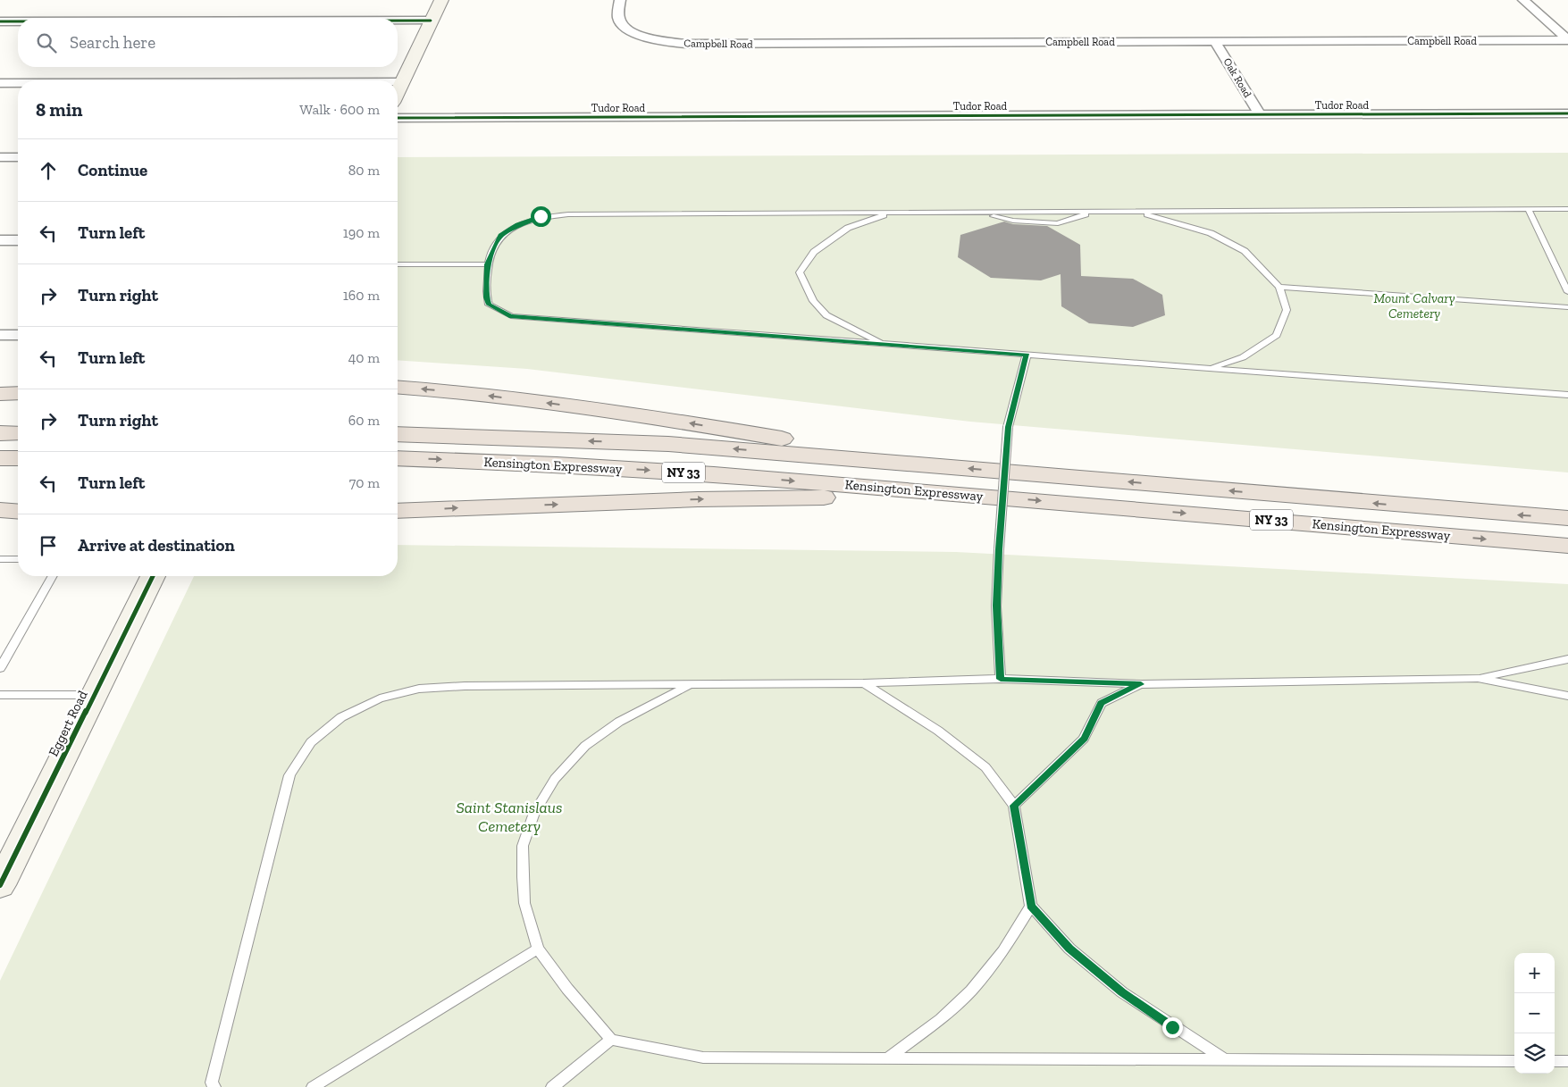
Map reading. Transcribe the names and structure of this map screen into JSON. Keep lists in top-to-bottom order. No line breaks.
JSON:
{"streets":{"highway":["Kensington Expressway","NY 33"],"street":["Campbell Road","Oak Road","Tudor Road","Eggert Road"]},"crossings":[["Campbell Road","Oak Road"],["Oak Road","Tudor Road"]],"parks":["Mount Calvary Cemetery","Saint Stanislaus Cemetery"],"page":{"search":"Search here","heading":["8 min","Walk · 600 m"],"list":[["Continue","80 m"],["Turn left","190 m"],["Turn right","160 m"],["Turn left","40 m"],["Turn right","60 m"],["Turn left","70 m"],"Arrive at destination"],"map_buttons":["+","−"]}}
